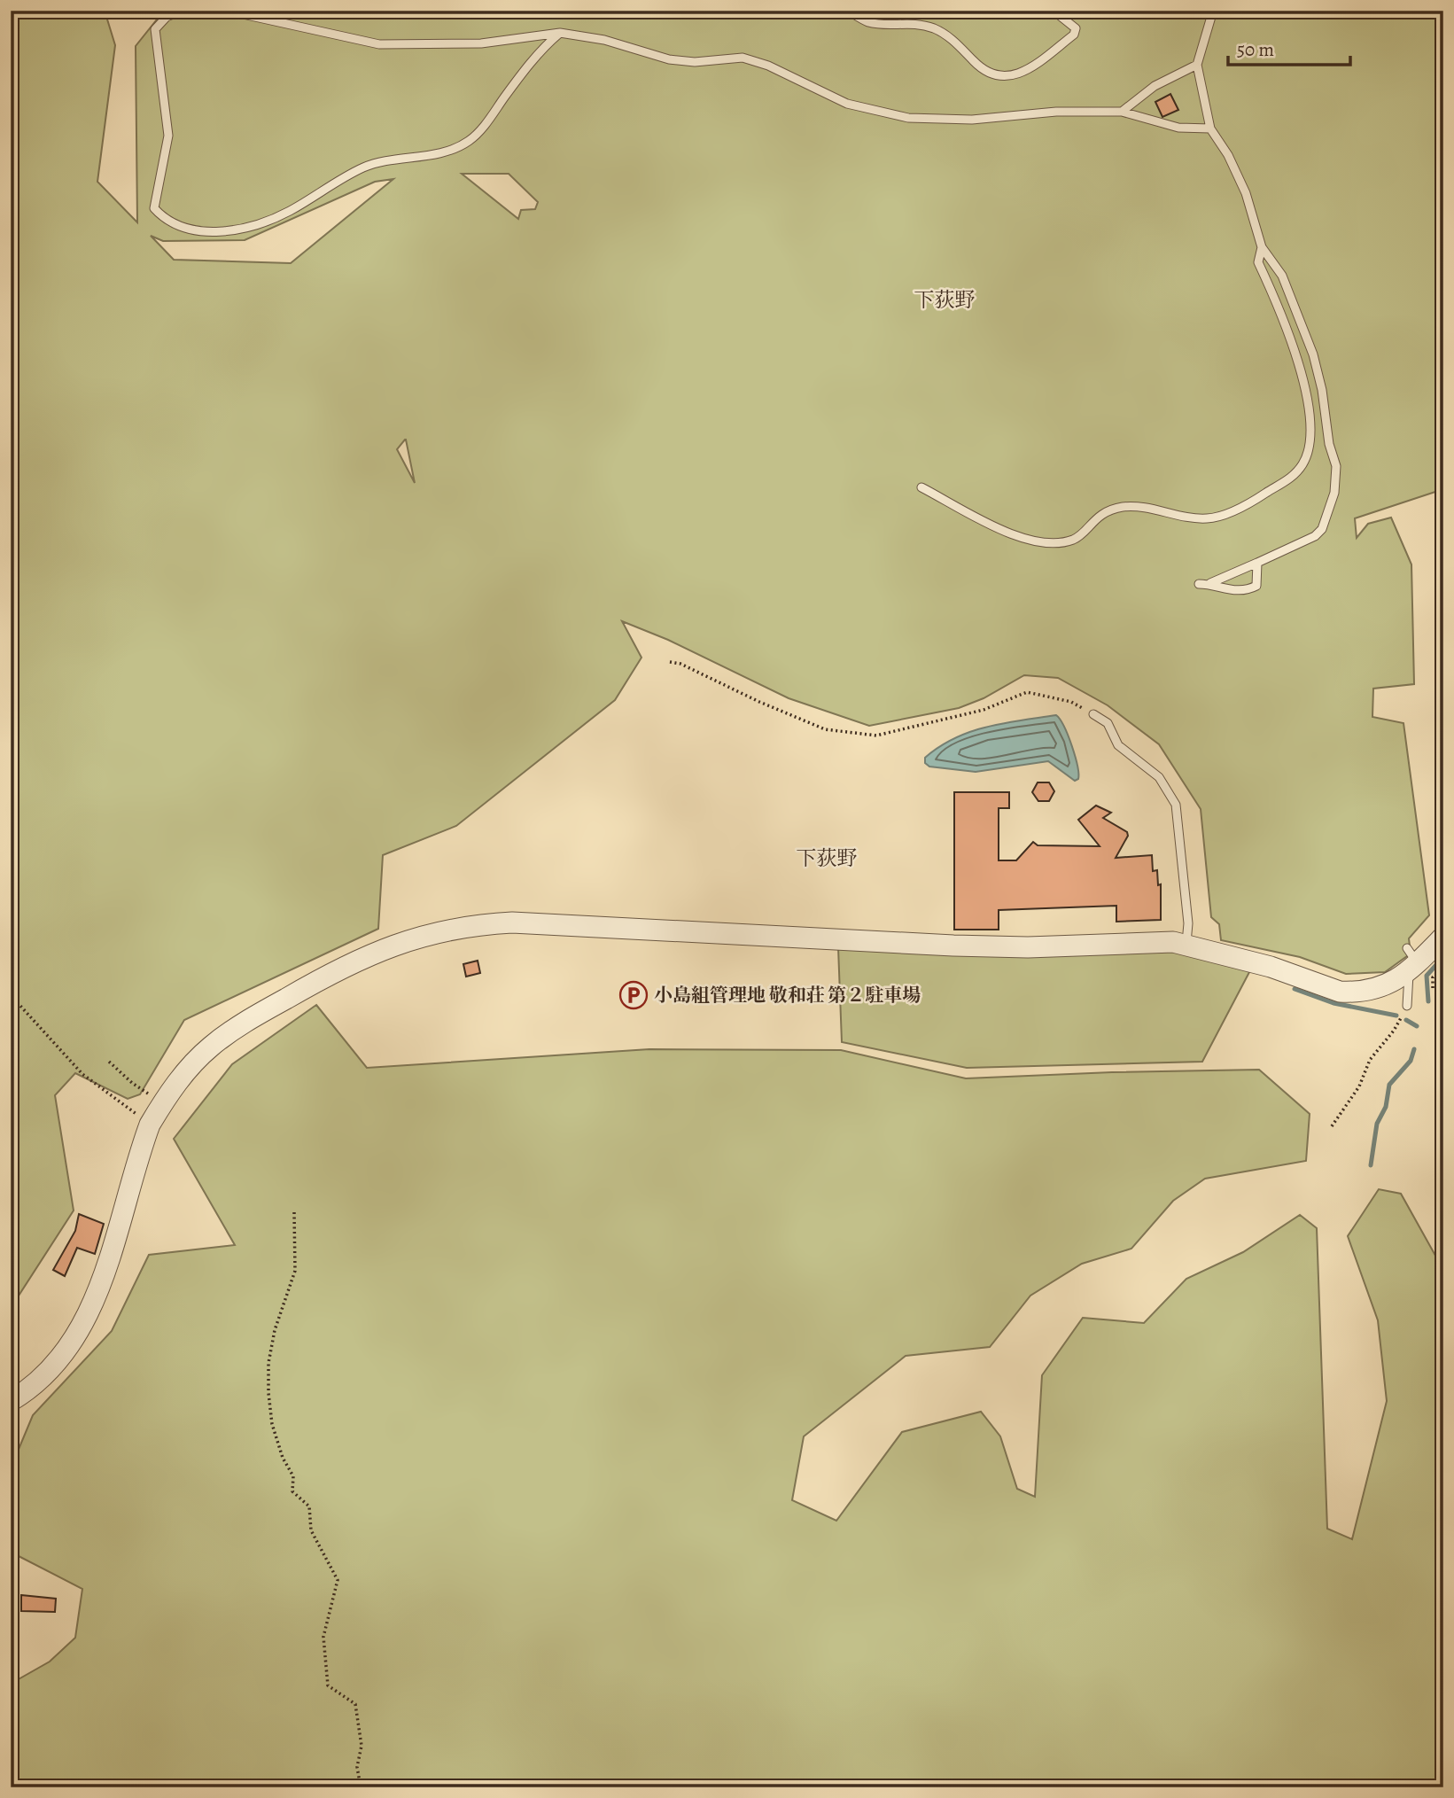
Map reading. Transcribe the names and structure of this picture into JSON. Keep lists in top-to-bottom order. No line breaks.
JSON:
{"districts":["下荻野","下荻野"],"places":{"parking":["小島組管理地 敬和荘 第２駐車場"]},"scale_bar":"50 m"}
